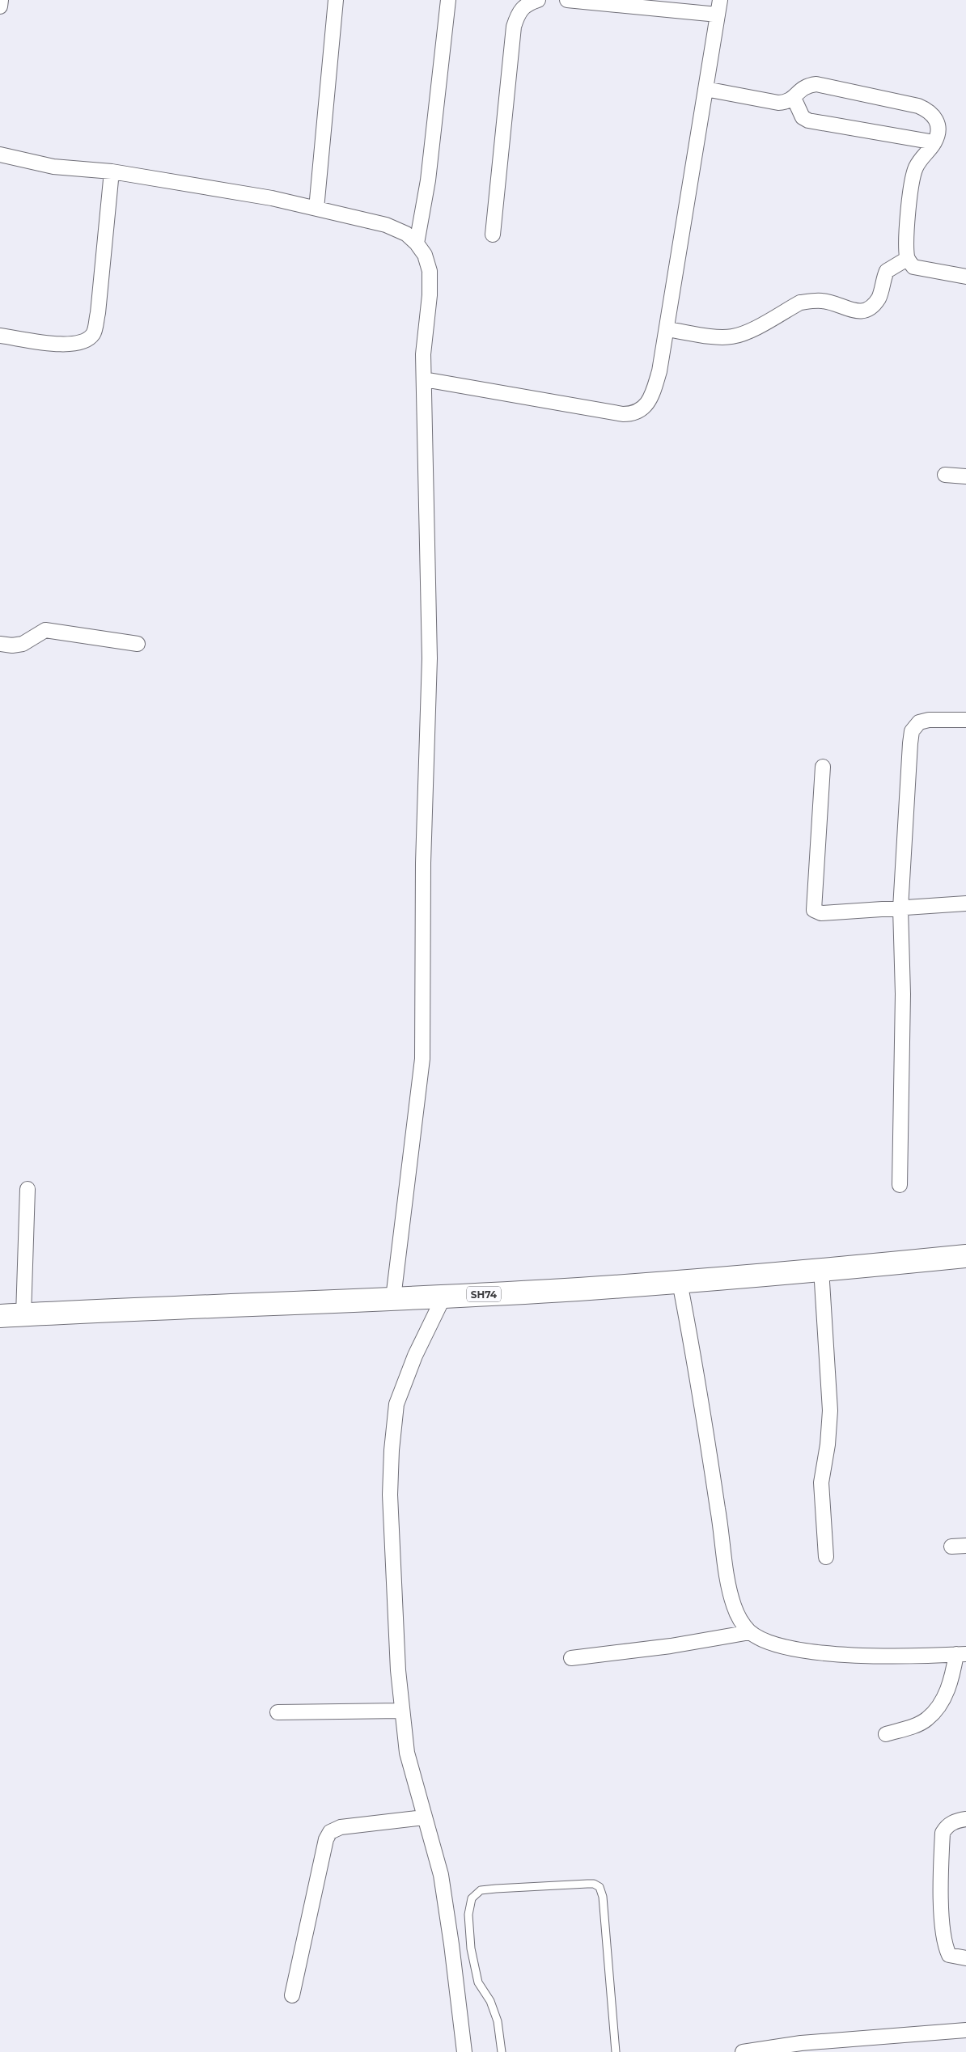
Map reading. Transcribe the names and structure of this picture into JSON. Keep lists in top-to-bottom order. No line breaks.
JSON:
{"streets":{"highway":["SH74"]}}
